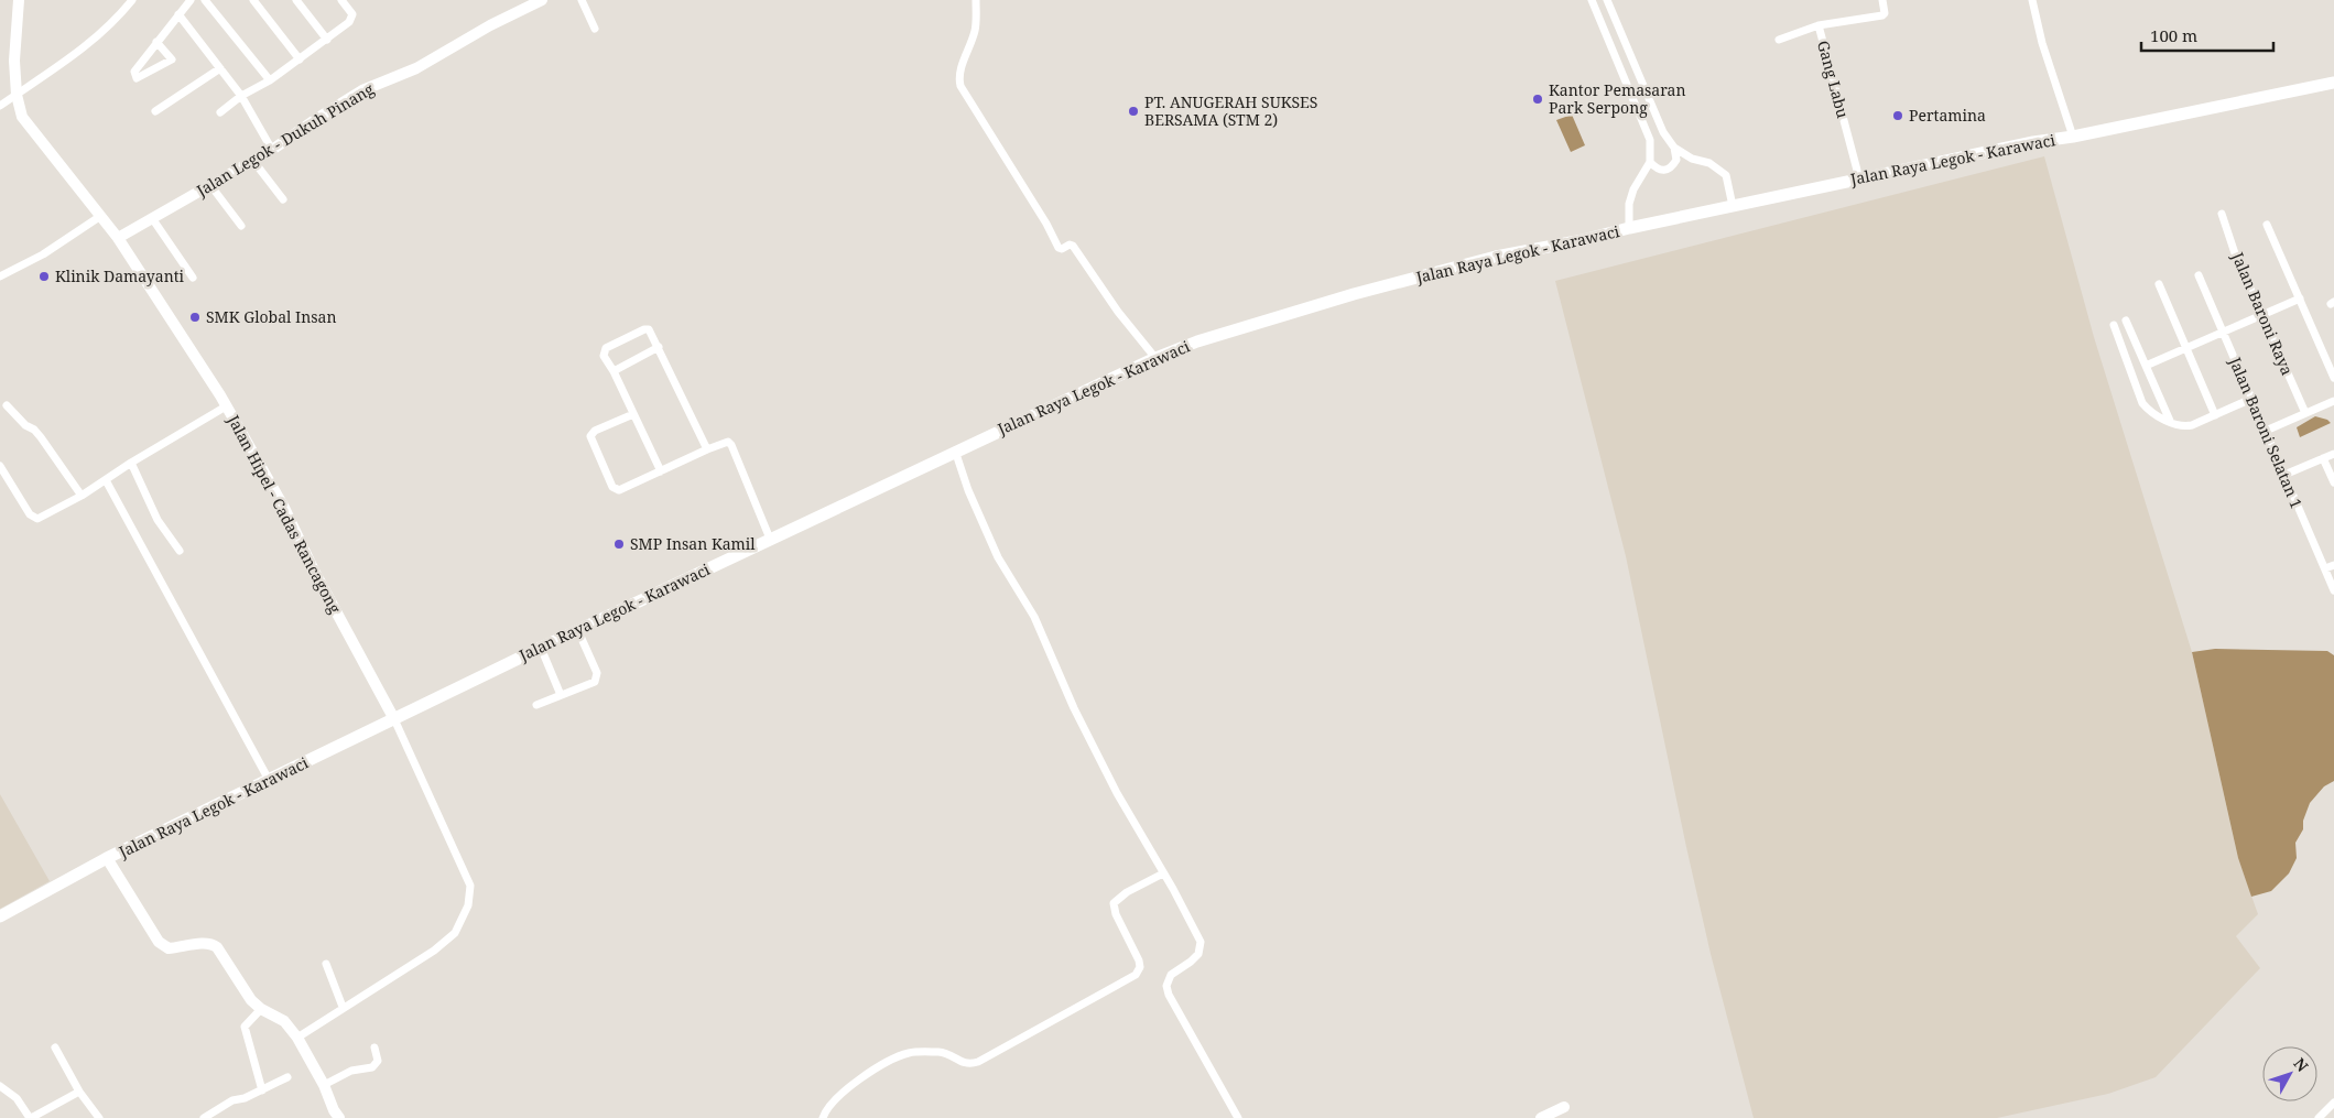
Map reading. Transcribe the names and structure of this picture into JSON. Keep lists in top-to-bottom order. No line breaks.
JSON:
{"streets":{"main road":["Jalan Raya Legok - Karawaci"],"street":["Gang Labu","Jalan Legok - Dukuh Pinang","Jalan Baroni Raya","Jalan Baroni Selatan 1","Jalan Hipel - Cadas Rancagong"]},"crossings":[["Gang Labu","Jalan Raya Legok - Karawaci"],["Jalan Legok - Dukuh Pinang","Jalan Hipel - Cadas Rancagong"],["Jalan Raya Legok - Karawaci","Jalan Hipel - Cadas Rancagong"]],"places":["Kantor Pemasaran Park Serpong","PT. ANUGERAH SUKSES BERSAMA (STM 2)","Pertamina","Klinik Damayanti","SMK Global Insan","SMP Insan Kamil"],"scale_bar":"100 m","north":"top right"}
